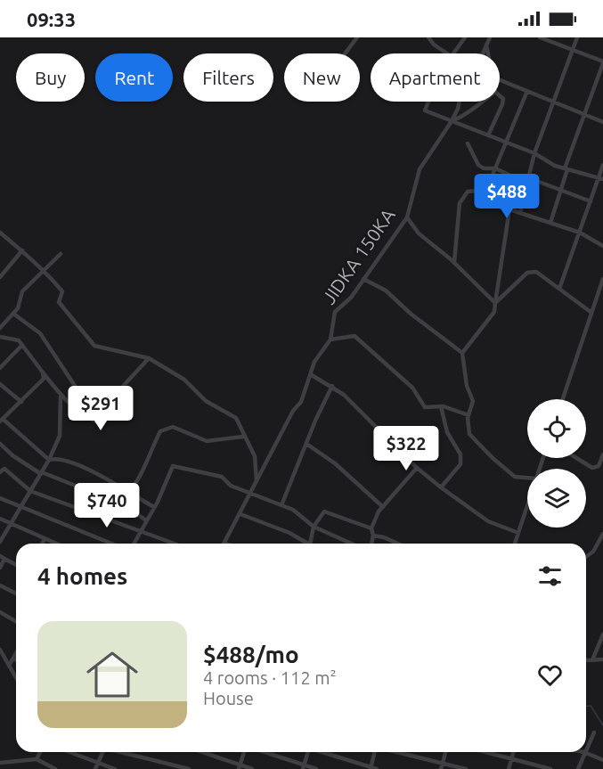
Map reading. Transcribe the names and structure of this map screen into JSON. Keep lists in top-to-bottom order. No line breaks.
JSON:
{"streets":{"street":["JIDKA 150KA"]},"page":{"status":"09:33","chip":["Buy","Rent","Filters","New","Apartment"],"price":["$488","$291","$322","$740"],"heading":"4 homes","list":[{"name":"$488/mo","note":"4 rooms · 112 m² · House"}]}}
